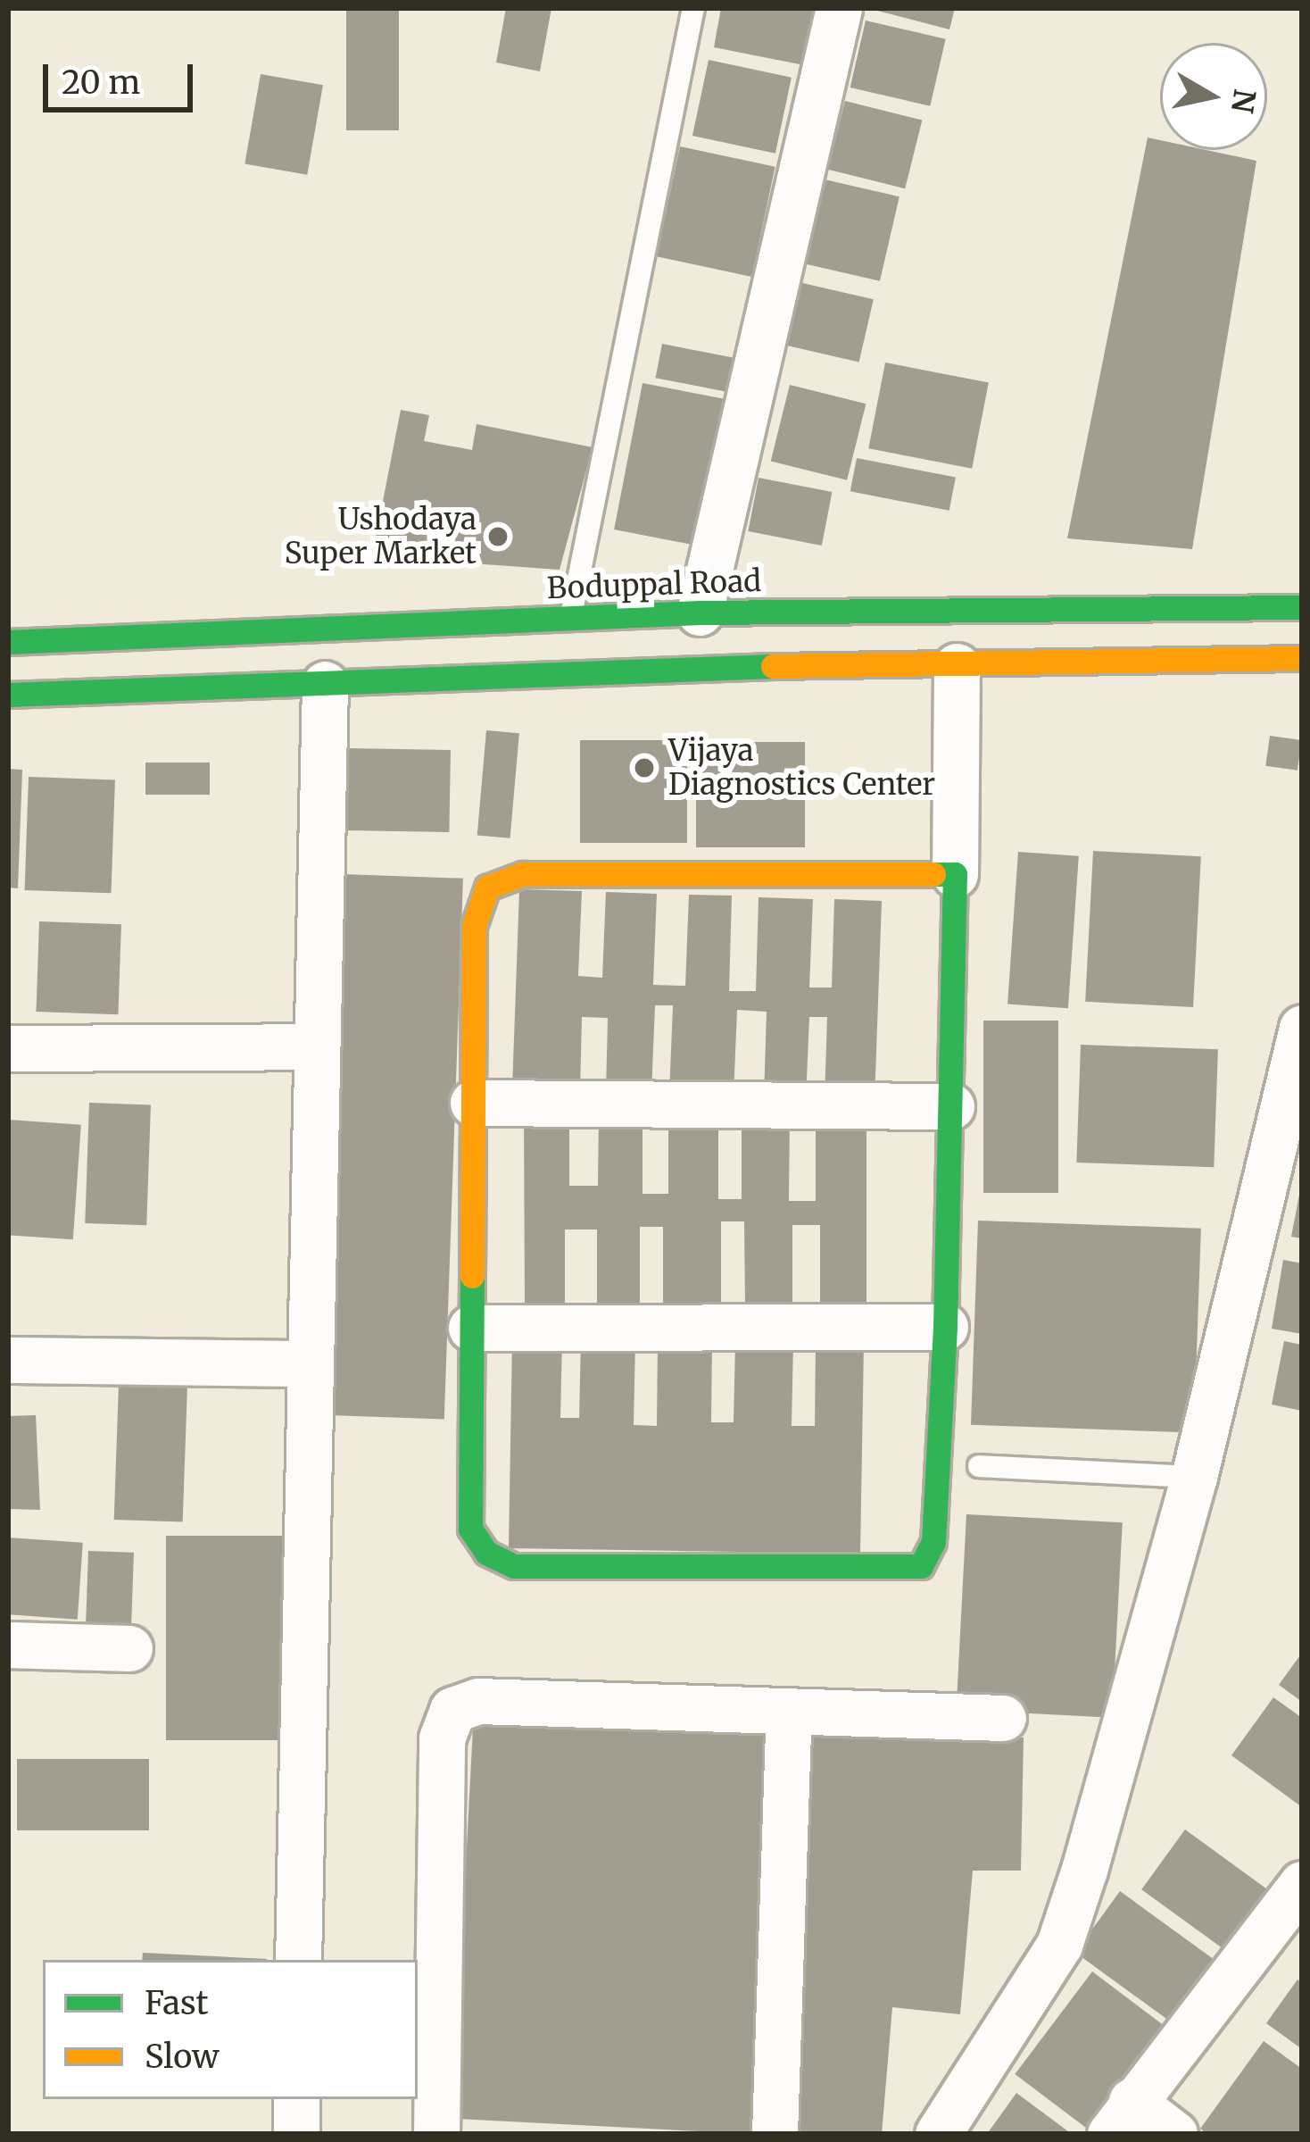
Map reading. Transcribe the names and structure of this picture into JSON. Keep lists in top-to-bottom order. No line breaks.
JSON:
{"streets":{"street":["Boduppal Road"]},"places":["Ushodaya Super Market","Vijaya Diagnostics Center"],"legend":["Fast","Slow"],"scale_bar":"20 m","north":"right"}
